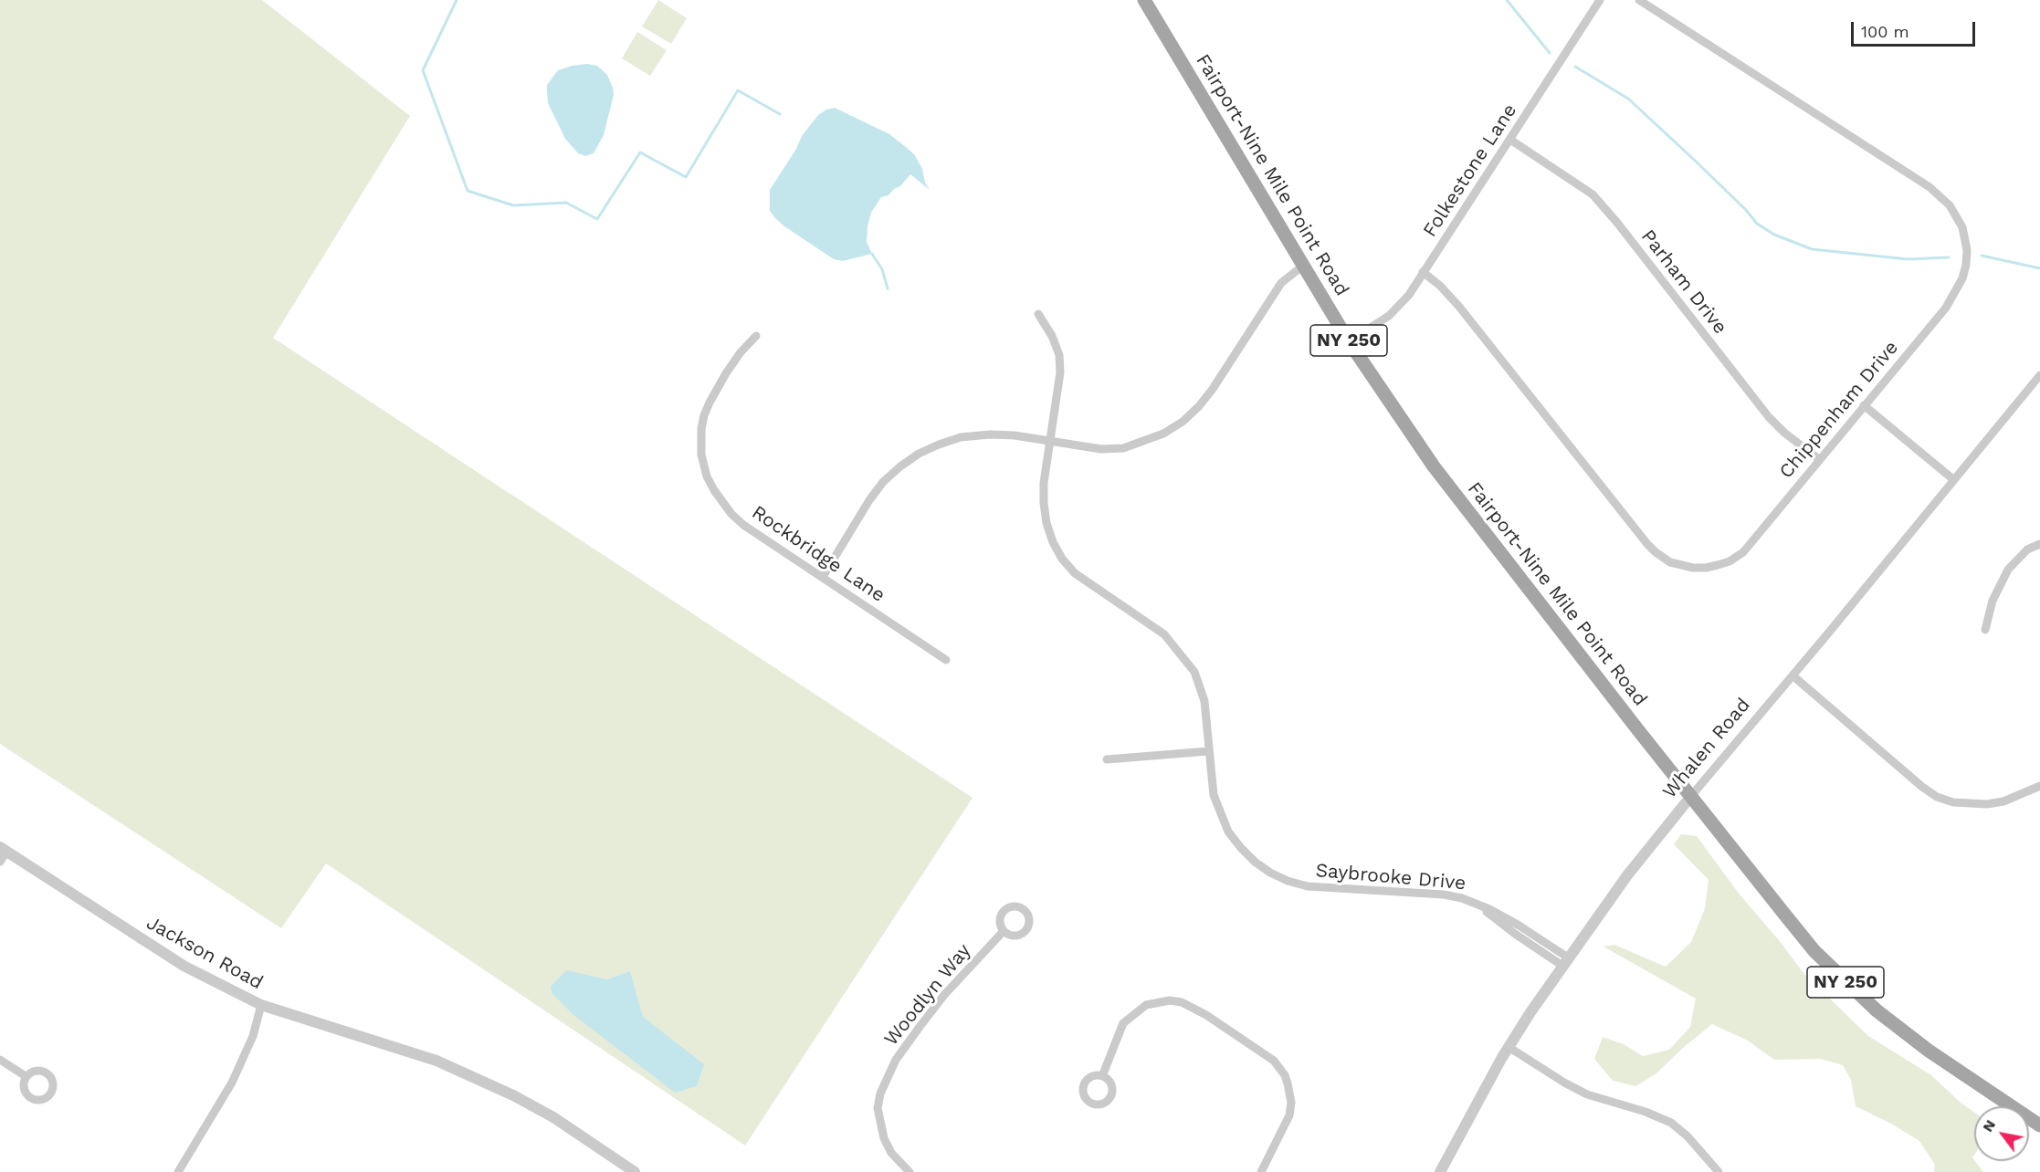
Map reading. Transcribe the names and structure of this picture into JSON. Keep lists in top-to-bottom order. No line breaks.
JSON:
{"streets":{"main road":["Fairport-Nine Mile Point Road","NY 250"],"street":["Folkestone Lane","Parham Drive","Chippenham Drive","Rockbridge Lane","Whalen Road","Saybrooke Drive","Jackson Road","Woodlyn Way"]},"crossings":[["Folkestone Lane","Fairport-Nine Mile Point Road"],["Folkestone Lane","Parham Drive"],["Folkestone Lane","Chippenham Drive"],["Fairport-Nine Mile Point Road","Whalen Road"],["Parham Drive","Chippenham Drive"],["Whalen Road","Saybrooke Drive"]],"scale_bar":"100 m","north":"top left"}
